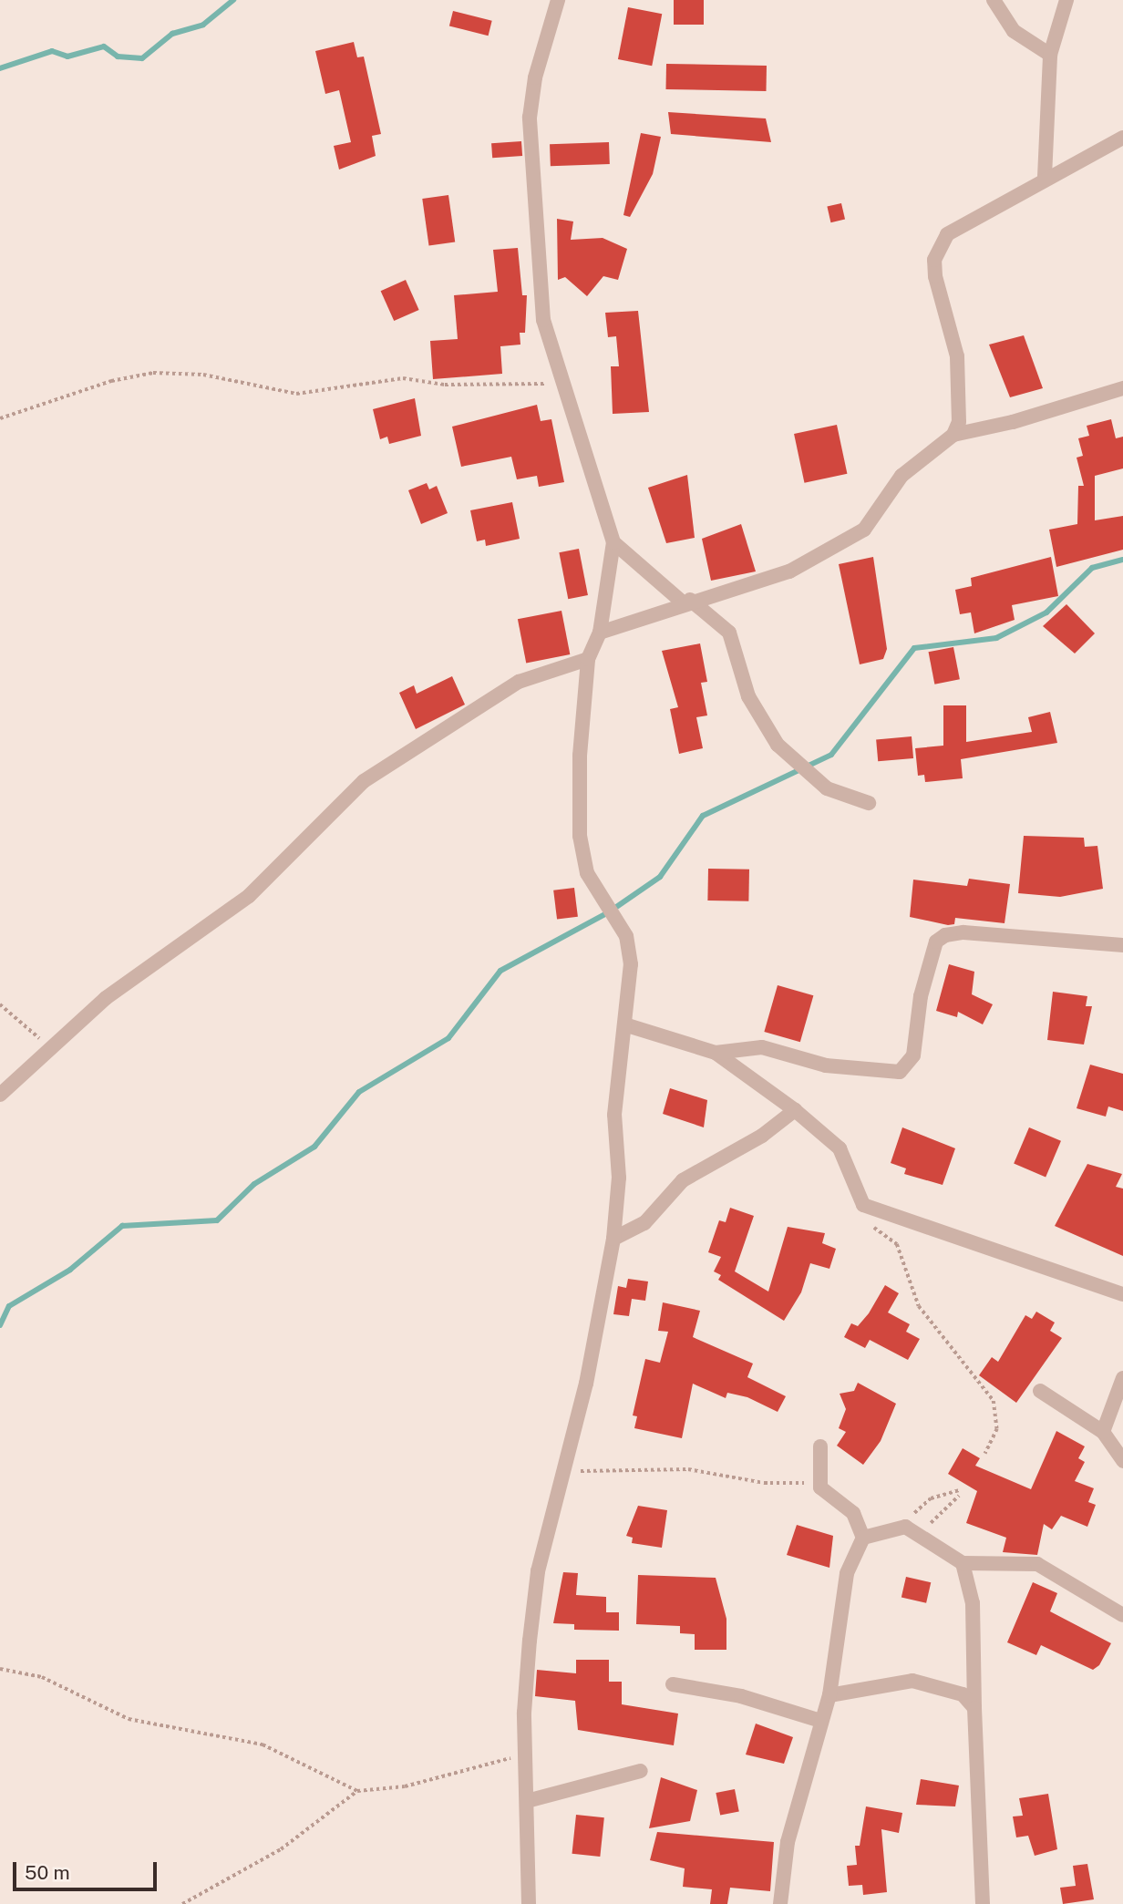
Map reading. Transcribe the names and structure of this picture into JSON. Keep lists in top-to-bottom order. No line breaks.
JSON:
{"scale_bar":"50 m"}
